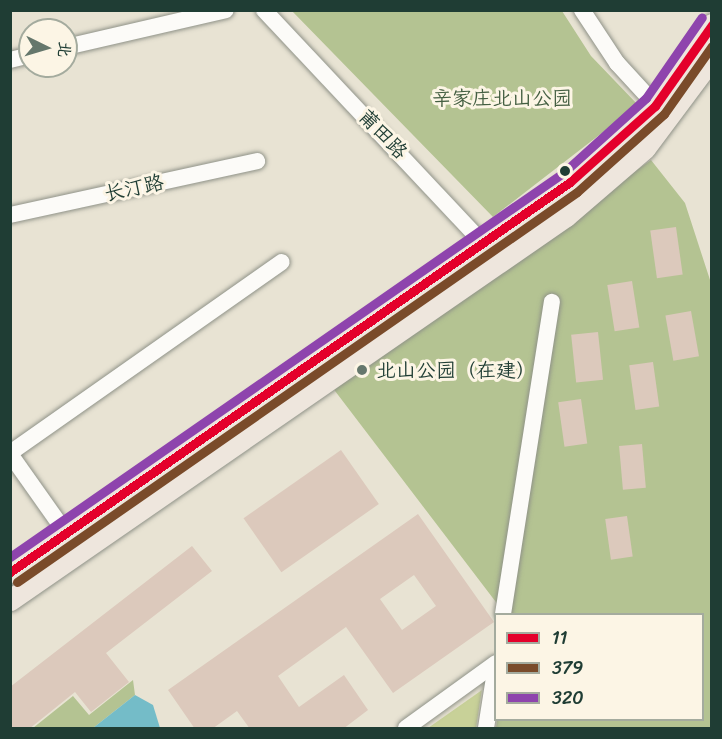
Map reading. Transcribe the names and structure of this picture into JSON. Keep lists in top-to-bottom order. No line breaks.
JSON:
{"streets":{"street":["莆田路","长汀路"]},"parks":["辛家庄北山公园"],"places":["北山公园（在建）"],"lines":["transit line 320","transit line 11","transit line 379"],"legend":["11","379","320"],"north":"right"}
